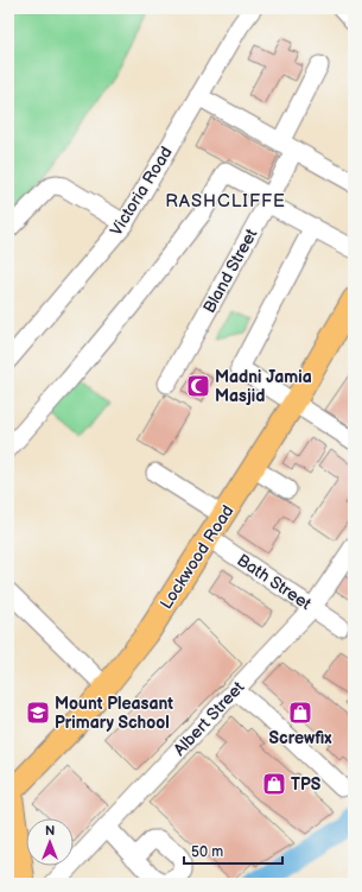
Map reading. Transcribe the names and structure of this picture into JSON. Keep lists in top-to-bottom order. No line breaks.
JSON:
{"streets":{"main road":["Lockwood Road"],"street":["Victoria Road","Bland Street","Bath Street","Albert Street"]},"crossings":[["Lockwood Road","Bath Street"],["Bath Street","Albert Street"]],"districts":["RASHCLIFFE"],"places":{"mosque":["Madni Jamia Masjid"],"school or university":["Mount Pleasant Primary School"],"shop":["Screwfix","TPS"]},"scale_bar":"50 m","north":"top"}
